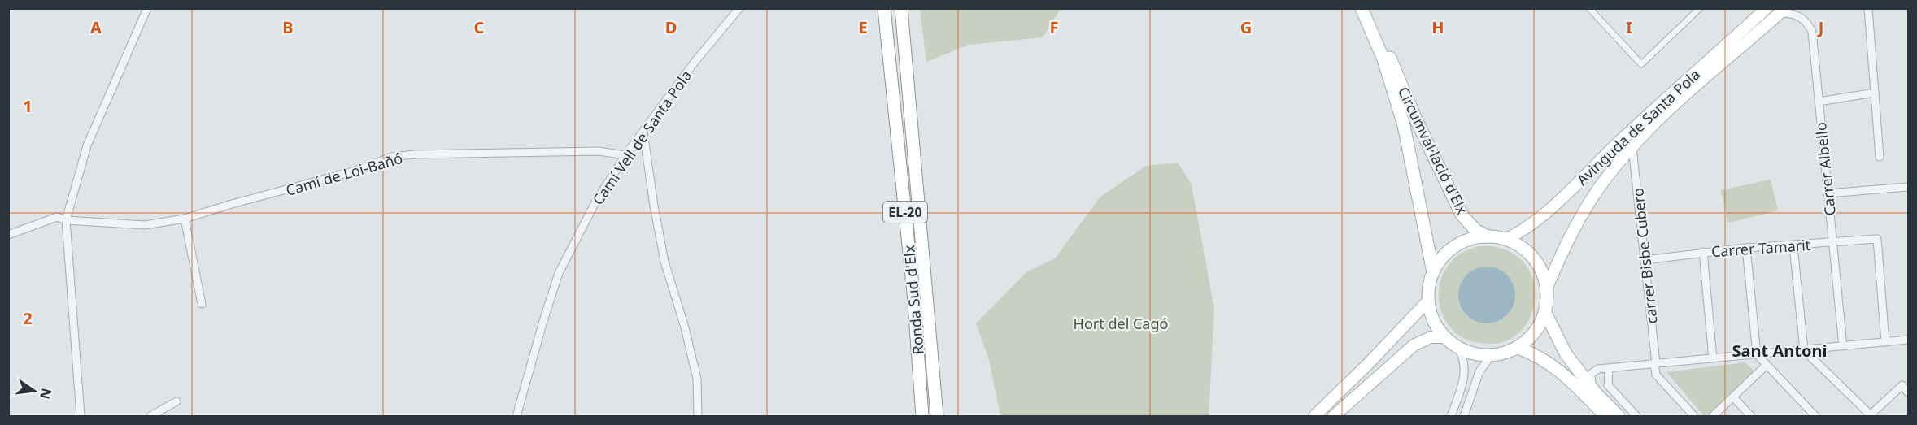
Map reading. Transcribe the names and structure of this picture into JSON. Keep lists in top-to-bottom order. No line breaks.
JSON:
{"streets":{"main road":["Avinguda de Santa Pola","Circumval·lació d'Elx","EL-20","Ronda Sud d'Elx"],"street":["Camí Vell de Santa Pola","Carrer Albello","Camí de Loi-Bañó","Carrer Tamarit","carrer Bisbe Cubero"]},"crossings":[["Avinguda de Santa Pola","Circumval·lació d'Elx"],["Avinguda de Santa Pola","Carrer Albello"],["Avinguda de Santa Pola","carrer Bisbe Cubero"],["Camí Vell de Santa Pola","Camí de Loi-Bañó"],["Carrer Albello","Carrer Tamarit"],["Carrer Tamarit","carrer Bisbe Cubero"]],"districts":["Sant Antoni"],"parks":["Hort del Cagó"],"north":"right","grid":{"columns":["A","B","C","D","E","F","G","H","I","J"],"rows":["1","2"]}}
